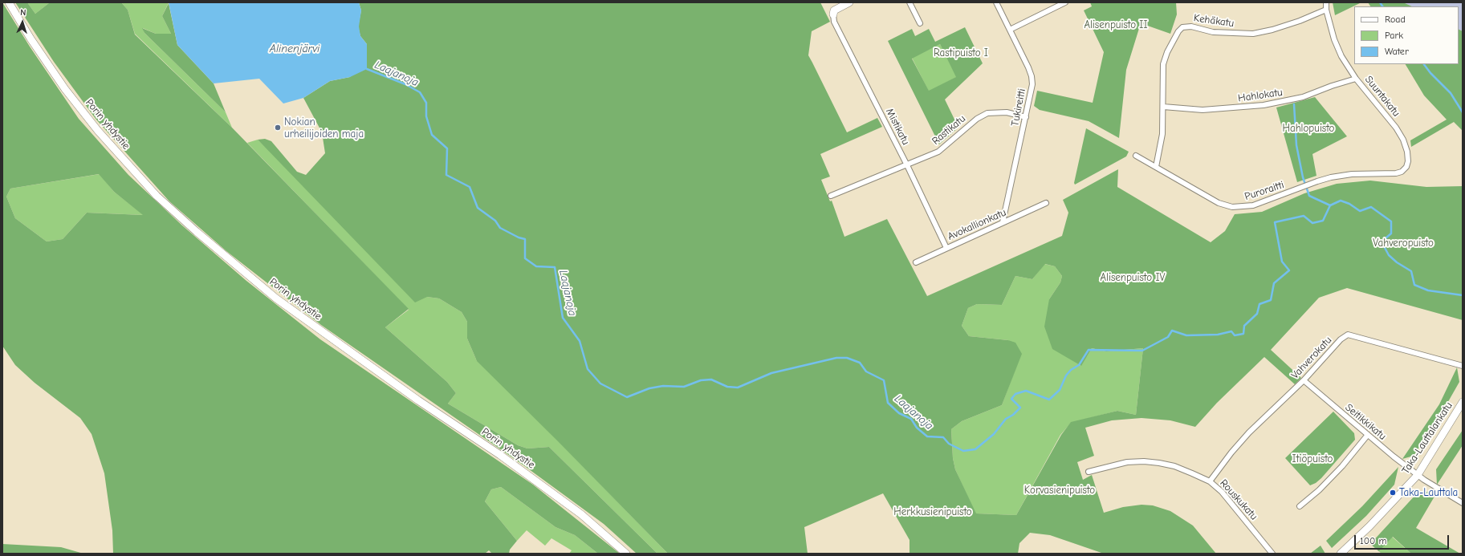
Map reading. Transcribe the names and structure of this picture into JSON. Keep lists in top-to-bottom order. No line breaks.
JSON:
{"streets":{"main road":["Porin yhdystie","Taka-Lauttalankatu"],"street":["Kehäkatu","Hahlokatu","Suuntakatu","Tukireitti","Mistikatu","Rastikatu","Puroraitti","Avokallionkatu","Vahverokatu","Seitikkikatu","Rouskukatu"]},"crossings":[["Kehäkatu","Hahlokatu"],["Kehäkatu","Suuntakatu"],["Kehäkatu","Puroraitti"],["Hahlokatu","Suuntakatu"],["Suuntakatu","Puroraitti"],["Tukireitti","Rastikatu"],["Tukireitti","Avokallionkatu"],["Mistikatu","Rastikatu"],["Mistikatu","Avokallionkatu"],["Vahverokatu","Seitikkikatu"],["Vahverokatu","Rouskukatu"],["Seitikkikatu","Taka-Lauttalankatu"]],"water":["Alinenjärvi","Laajanoja"],"parks":["Alisenpuisto II","Rastipuisto I","Hahlopuisto","Vahveropuisto","Alisenpuisto IV","Itiöpuisto","Korvasienipuisto","Herkkusienipuisto"],"places":["Nokian urheilijoiden maja","Taka-Lauttala"],"legend":["Road","Park","Water"],"scale_bar":"100 m","north":"top"}
